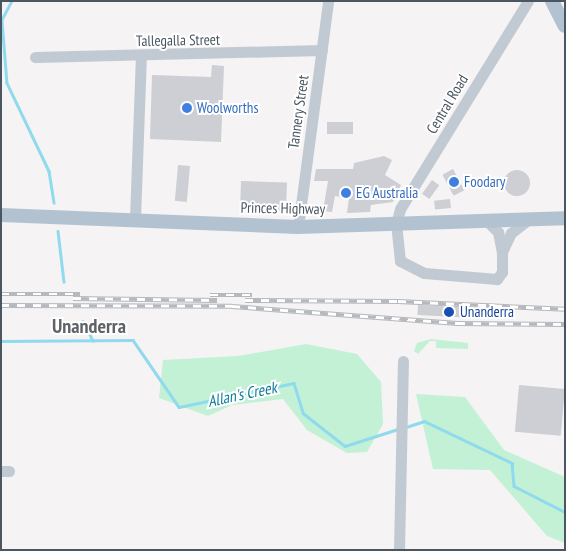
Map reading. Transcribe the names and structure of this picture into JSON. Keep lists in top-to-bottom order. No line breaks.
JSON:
{"streets":{"main road":["Princes Highway"],"street":["Tallegalla Street","Central Road","Tannery Street"]},"crossings":[["Tallegalla Street","Tannery Street"],["Central Road","Princes Highway"],["Tannery Street","Princes Highway"]],"districts":["Unanderra"],"water":["Allan's Creek"],"places":["Woolworths","Foodary","EG Australia","Unanderra"]}
